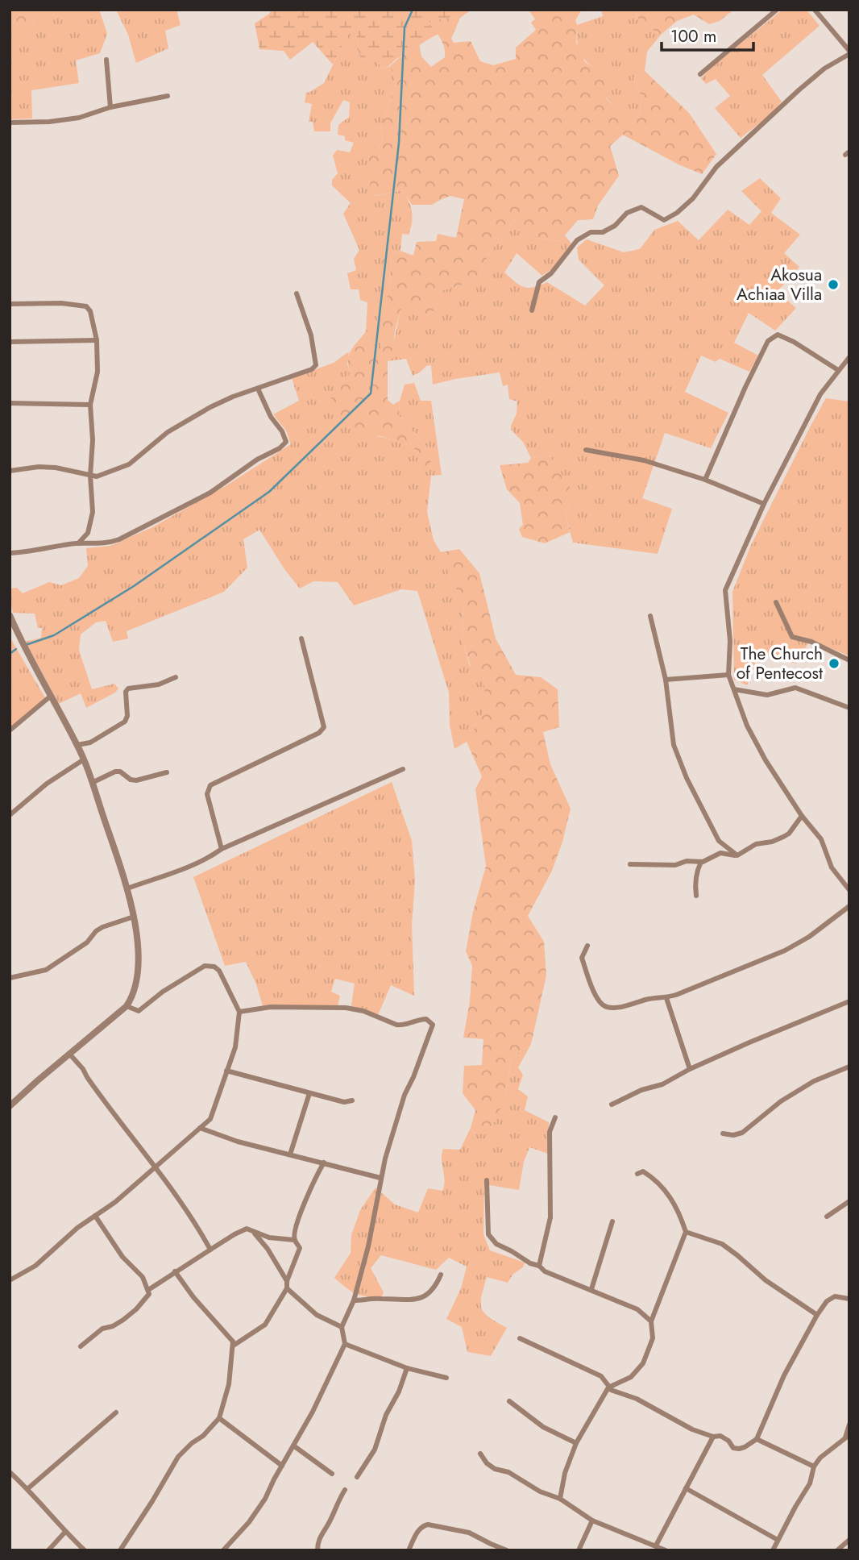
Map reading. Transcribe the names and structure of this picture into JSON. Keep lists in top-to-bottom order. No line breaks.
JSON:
{"places":["Akosua Achiaa Villa","The Church of Pentecost"],"scale_bar":"100 m"}
